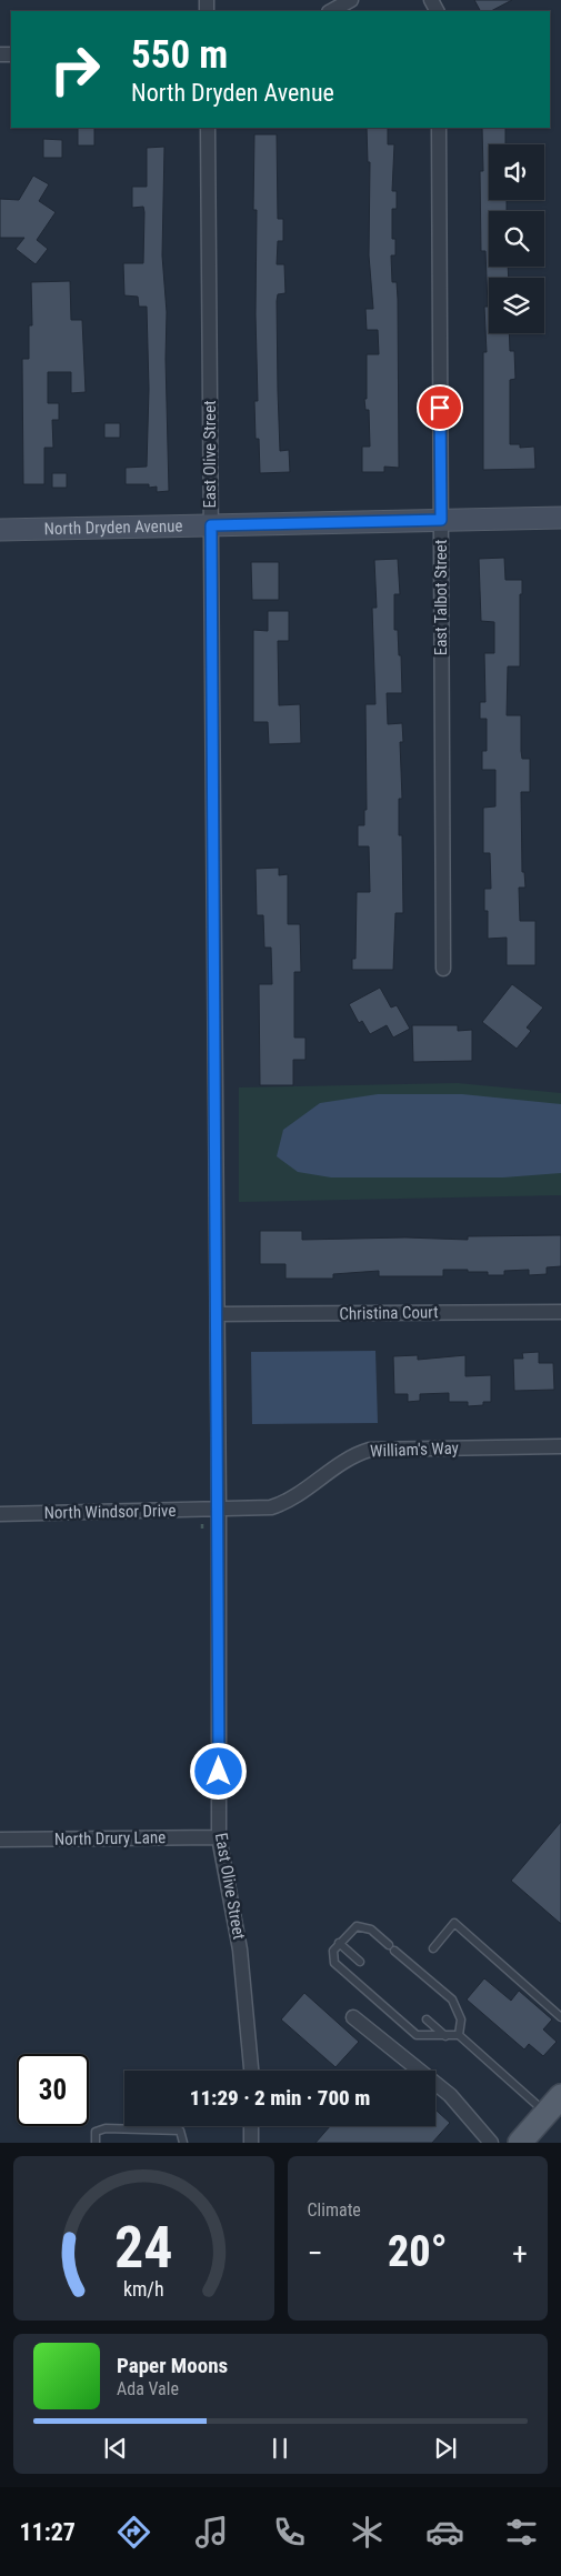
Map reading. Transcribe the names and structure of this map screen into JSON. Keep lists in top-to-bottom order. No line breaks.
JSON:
{"streets":{"street":["East Olive Street","North Dryden Avenue","East Talbot Street","Christina Court","William's Way","North Windsor Drive","North Drury Lane"]},"crossings":[["East Olive Street","North Dryden Avenue"],["East Olive Street","Christina Court"],["East Olive Street","William's Way"],["East Olive Street","North Windsor Drive"],["East Olive Street","North Drury Lane"],["North Dryden Avenue","East Talbot Street"],["William's Way","North Windsor Drive"]],"page":{"turn":["550 m","North Dryden Avenue"],"limit":"30","trip":"11:29 · 2 min · 700 m","tile":"Climate","heat":["−","20°","+"],"song":["Paper Moons","Ada Vale"],"tabs":"11:27","gauge":["24","km/h"]}}
